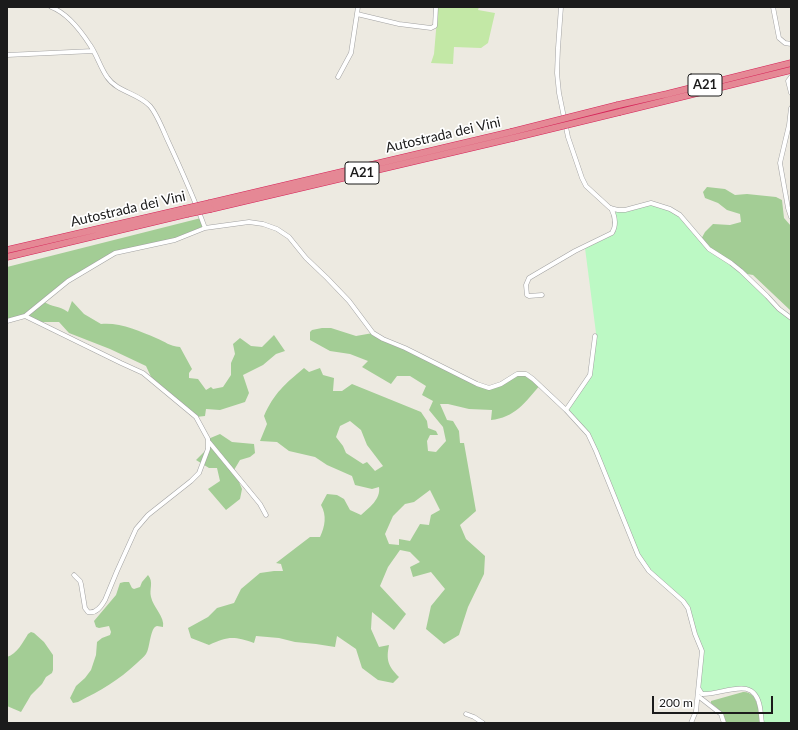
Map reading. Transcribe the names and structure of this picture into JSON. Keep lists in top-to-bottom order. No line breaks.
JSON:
{"streets":{"highway":["A21","Autostrada dei Vini"]},"scale_bar":"200 m"}
